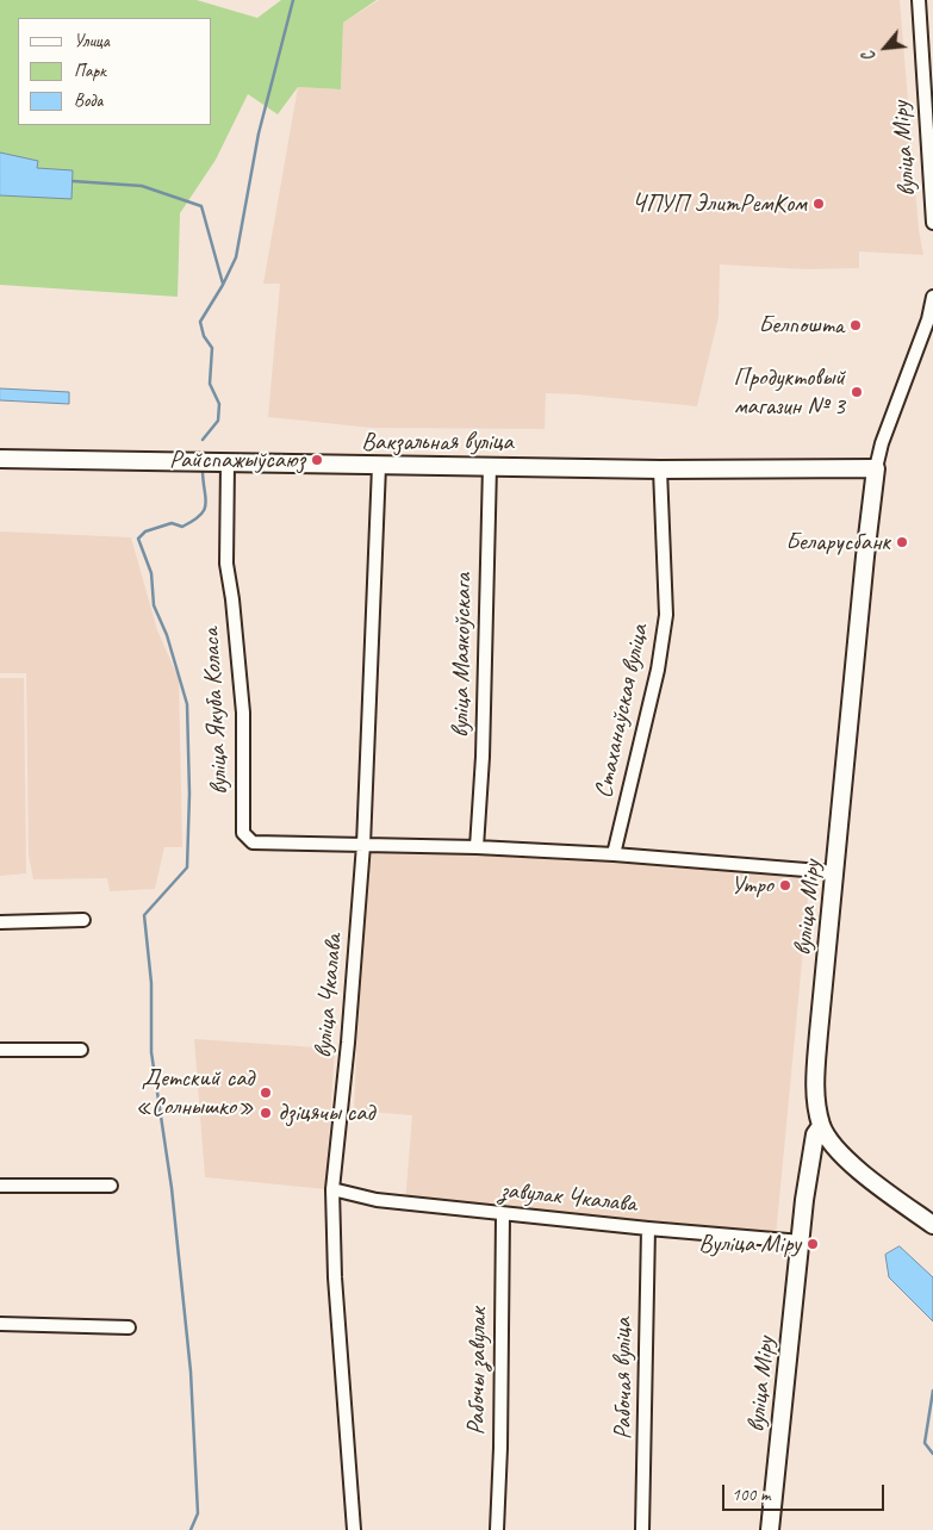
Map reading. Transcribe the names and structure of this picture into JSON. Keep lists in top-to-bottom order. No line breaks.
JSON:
{"streets":{"street":["вуліца Міру","Вакзальная вуліца","вуліца Маякоўскага","вуліца Якуба Коласа","Стаханаўская вуліца","вуліца Чкалава","завулак Чкалава","Рабочы завулак","Рабочая вуліца"]},"crossings":[["вуліца Міру","Вакзальная вуліца"],["вуліца Міру","завулак Чкалава"],["Вакзальная вуліца","вуліца Маякоўскага"],["Вакзальная вуліца","вуліца Якуба Коласа"],["Вакзальная вуліца","Стаханаўская вуліца"],["Вакзальная вуліца","вуліца Чкалава"],["вуліца Якуба Коласа","вуліца Чкалава"],["вуліца Чкалава","завулак Чкалава"],["завулак Чкалава","Рабочы завулак"],["завулак Чкалава","Рабочая вуліца"]],"places":["ЧПУП ЭлитРемКом","Белпошта","Продуктовый магазин № 3","Райспажыўсаюз","Беларусбанк","Утро","Детский сад «Солнышко»","дзіцячы сад","Вуліца Міру"],"legend":["Улица","Парк","Вода"],"scale_bar":"100 m","north":"bottom left"}
